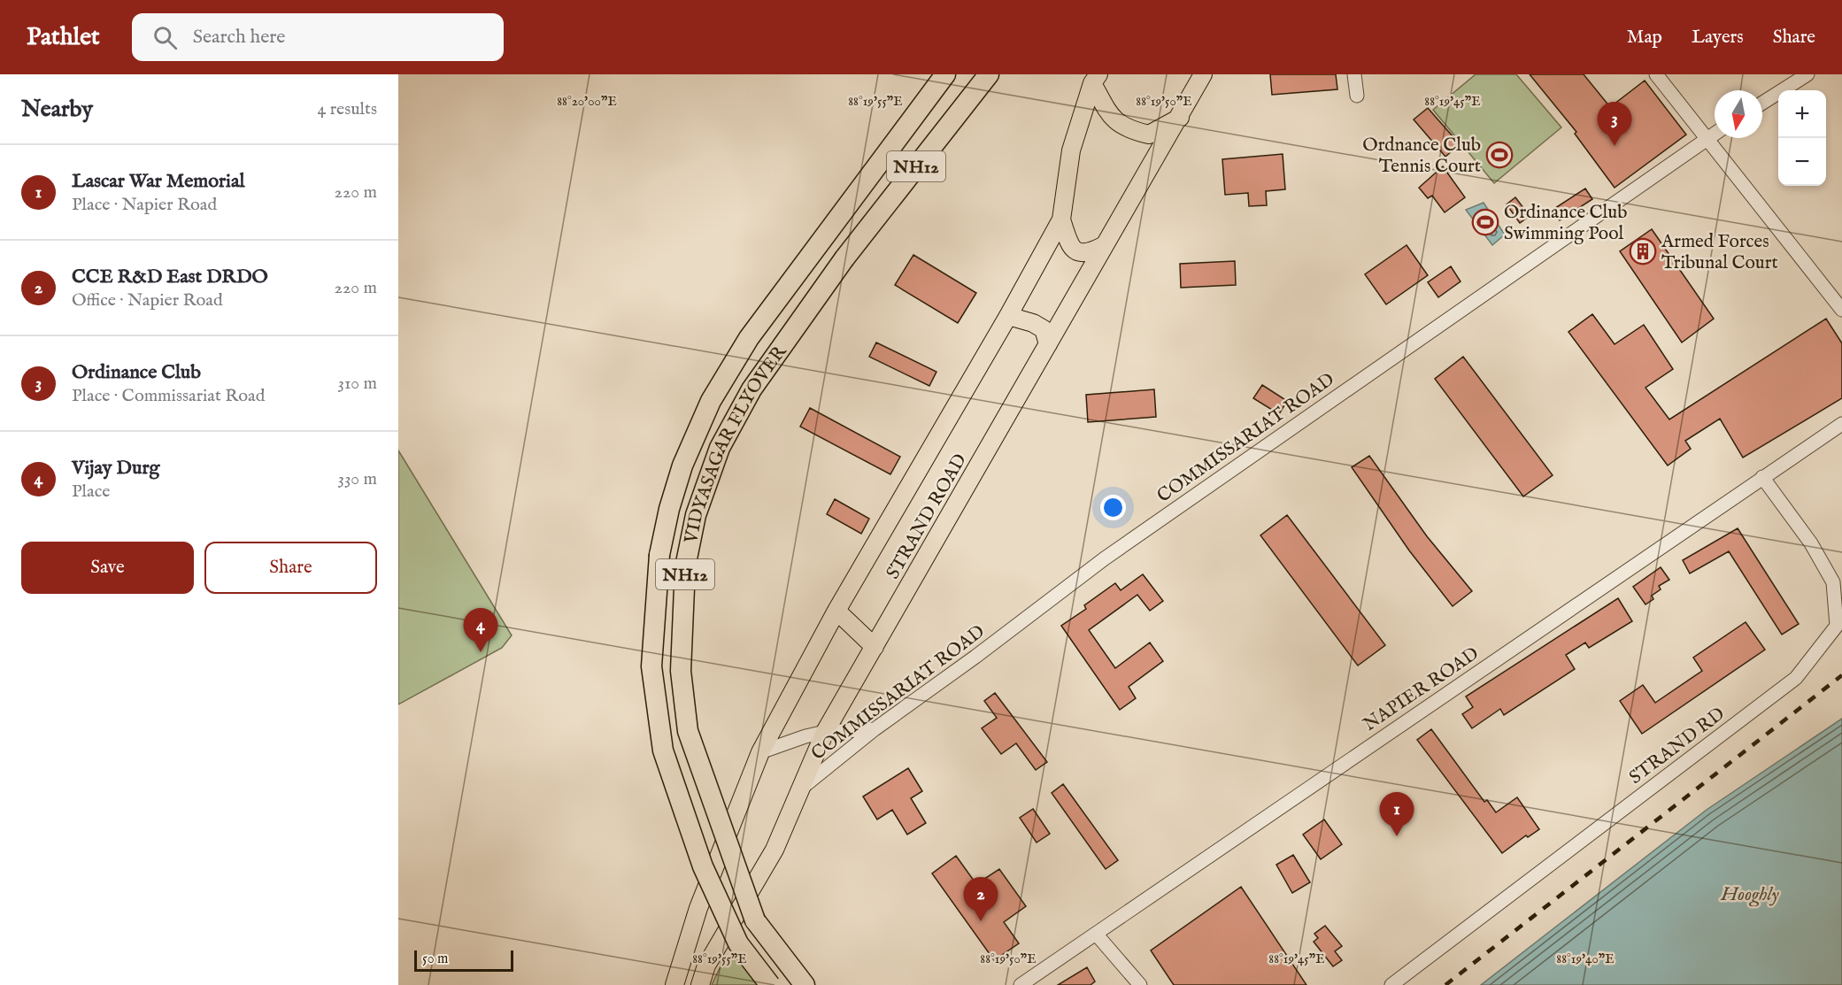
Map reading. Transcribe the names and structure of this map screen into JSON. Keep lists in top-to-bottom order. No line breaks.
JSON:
{"streets":{"highway":["NH12","VIDYASAGAR FLYOVER"],"main road":["STRAND ROAD"],"street":["COMMISSARIAT ROAD","NAPIER ROAD","STRAND RD"]},"crossings":[["COMMISSARIAT ROAD","STRAND ROAD"],["NAPIER ROAD","STRAND RD"]],"water":["Hooghly"],"places":{"sports":["Ordnance Club Tennis Court","Ordinance Club Swimming Pool"],"building":["Armed Forces Tribunal Court"]},"scale_bar":"50 m","north":"bottom","page":{"header":"Pathlet","search":"Search here","nav":["Map","Layers","Share"],"heading":["Nearby","4 results"],"map_buttons":["+","−"],"pins":["3","4","1","2"],"list":[{"mark":"1","name":"Lascar War Memorial","note":"Place · Napier Road","value":"220 m"},{"mark":"2","name":"CCE R&D East DRDO","note":"Office · Napier Road","value":"220 m"},{"mark":"3","name":"Ordinance Club","note":"Place · Commissariat Road","value":"310 m"},{"mark":"4","name":"Vijay Durg","note":"Place","value":"330 m"}],"buttons":["Save","Share"],"scale":"50 m"},"coordinates":["88°20'00\"E","88°19'55\"E","88°19'50\"E","88°19'45\"E","88°19'40\"E"]}
